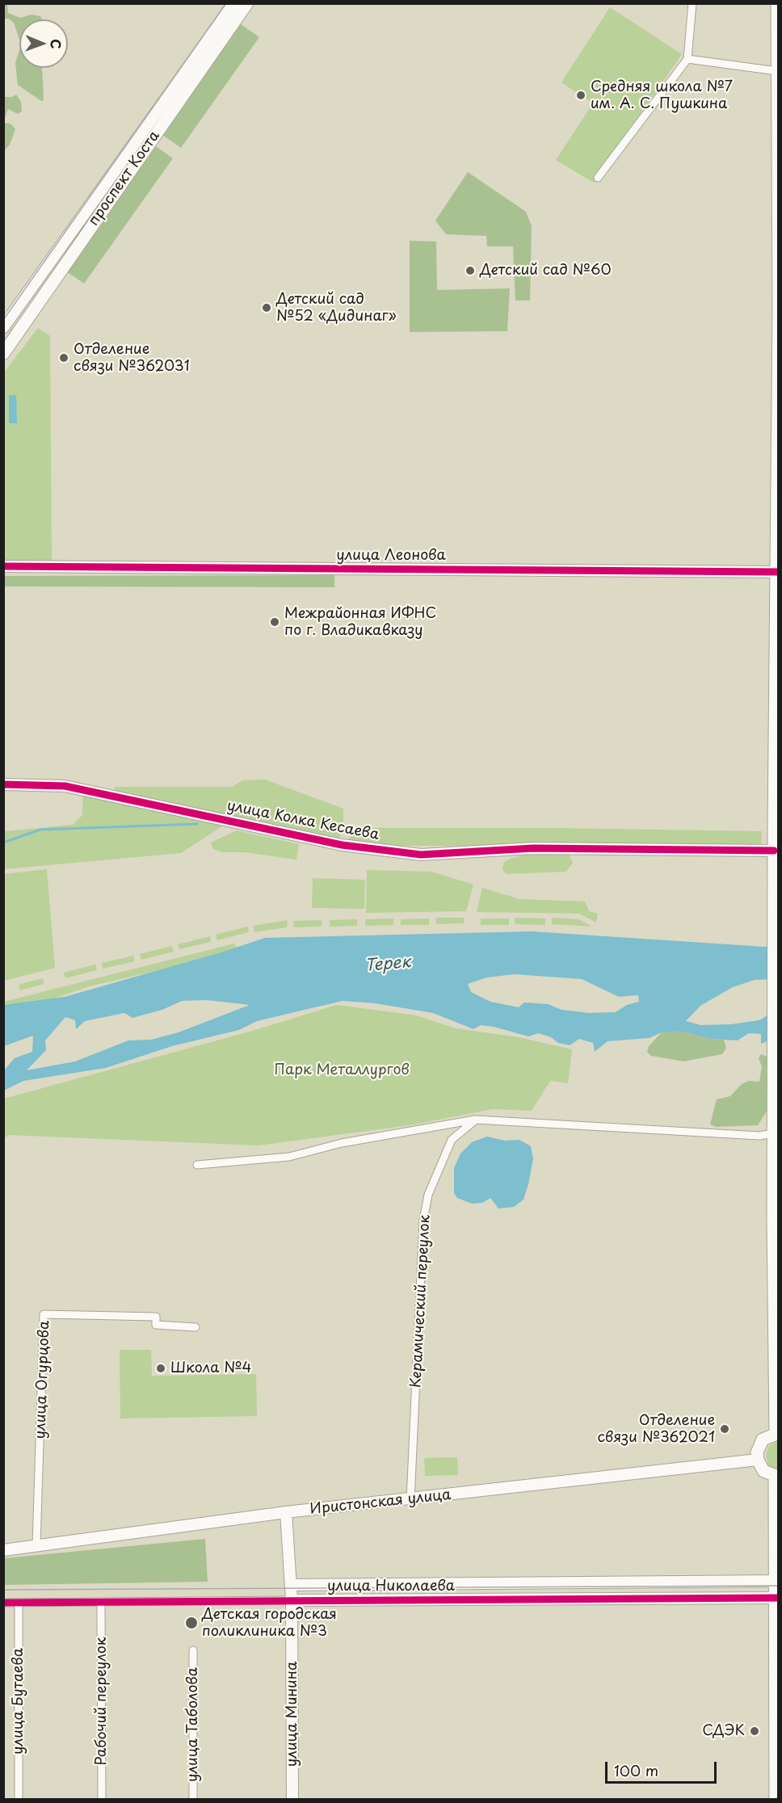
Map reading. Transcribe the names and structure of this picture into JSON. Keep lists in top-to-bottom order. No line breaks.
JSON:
{"streets":{"main road":["проспект Коста"],"street":["улица Леонова","улица Колка Кесаева","Керамический переулок","улица Огурцова","Иристонская улица","улица Николаева","улица Бутаева","Рабочий переулок","улица Минина","улица Таболова"]},"crossings":[["Керамический переулок","Иристонская улица"],["улица Огурцова","Иристонская улица"],["Иристонская улица","улица Минина"],["улица Николаева","улица Бутаева"],["улица Николаева","Рабочий переулок"],["улица Николаева","улица Минина"]],"water":["Терек"],"parks":["Парк Металлургов"],"places":["Средняя школа №7 им. А. С. Пушкина","Детский сад №60","Детский сад №52 «Дидинаг»","Отделение связи №362031","Межрайонная ИФНС по г. Владикавказу","Школа №4","Отделение связи №362021","Детская городская поликлиника №3","СДЭК"],"scale_bar":"100 m","north":"right"}
